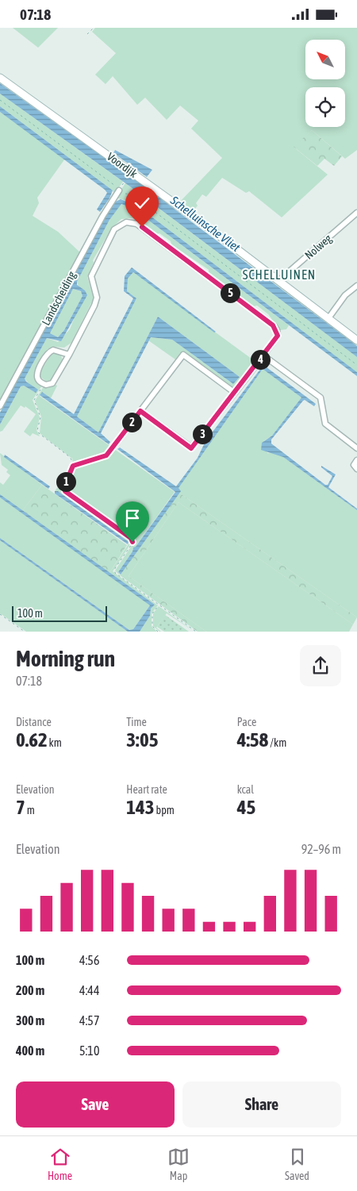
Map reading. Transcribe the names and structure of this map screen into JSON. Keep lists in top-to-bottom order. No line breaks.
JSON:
{"streets":{"street":["Voordijk","Nolweg","Landscheiding"]},"crossings":[["Voordijk","Nolweg"]],"districts":["SCHELLUINEN"],"water":["Schelluinsche Vliet"],"scale_bar":"100 m","north":"top left","page":{"status":"07:18","pins":["5","4","2","3","1"],"scale":"100 m","heading":["Morning run","07:18"],"stats":[["Distance","0.62 km"],["Time","3:05"],["Pace","4:58 /km"],["Elevation","7 m"],["Heart rate","143 bpm"],["kcal","45"]],"chart":["Elevation","92–96 m"],"list":[{"name":"100 m","note":"4:56"},{"name":"200 m","note":"4:44"},{"name":"300 m","note":"4:57"},{"name":"400 m","note":"5:10"}],"buttons":["Save","Share"],"tabs":["Home","Map","Saved"]}}
